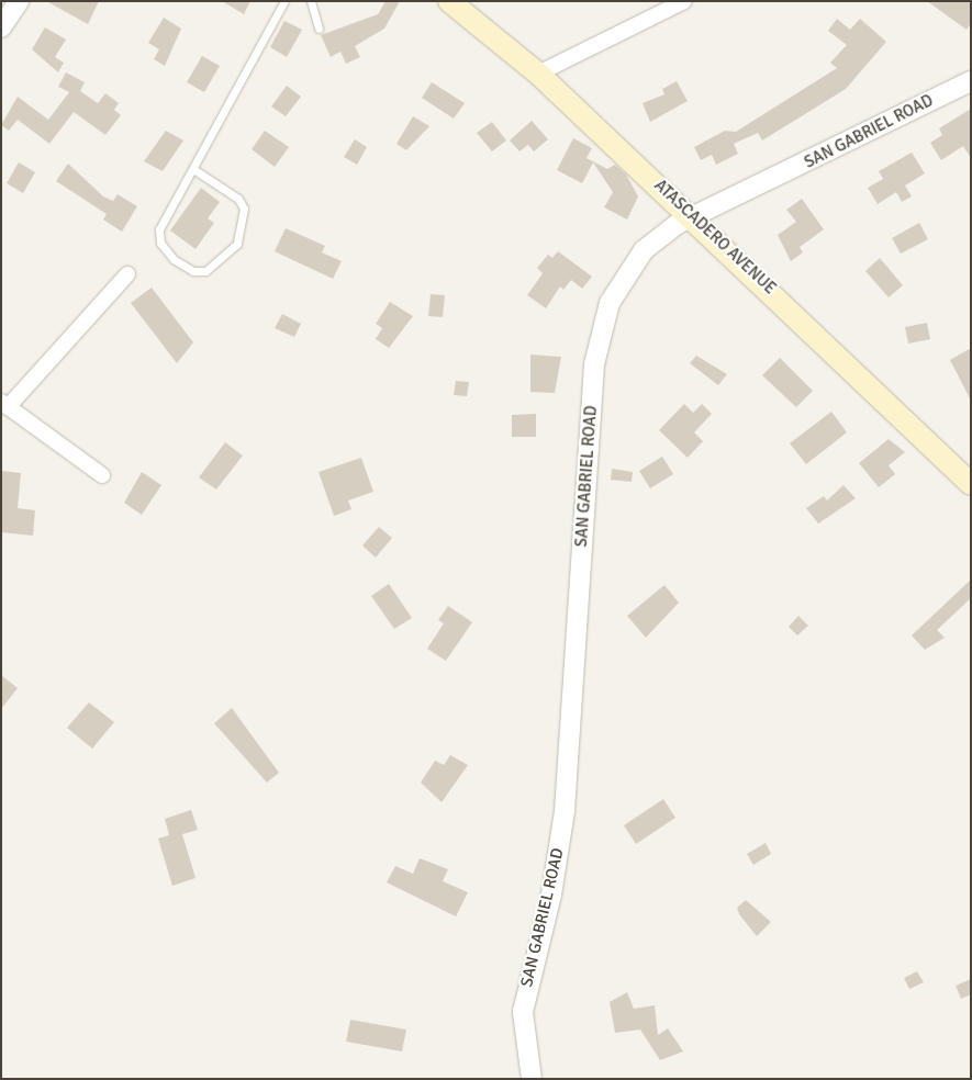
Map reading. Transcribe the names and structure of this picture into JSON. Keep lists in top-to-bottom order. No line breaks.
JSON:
{"streets":{"main road":["ATASCADERO AVENUE"],"street":["SAN GABRIEL ROAD"]},"crossings":[["SAN GABRIEL ROAD","ATASCADERO AVENUE"]]}
